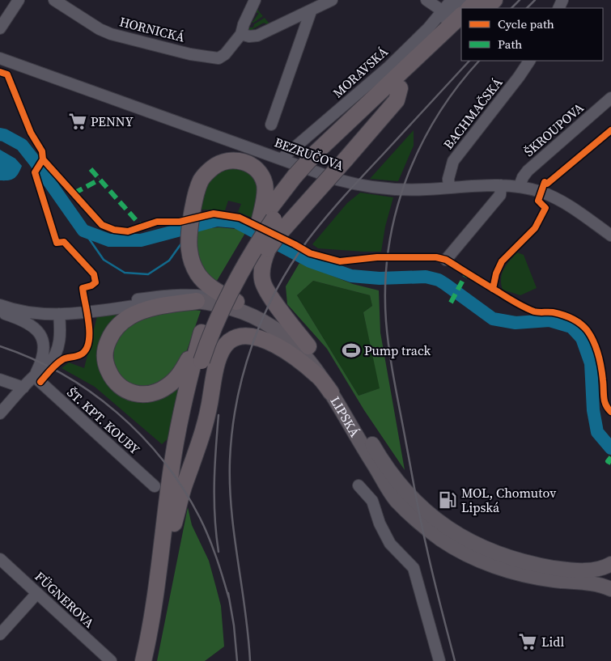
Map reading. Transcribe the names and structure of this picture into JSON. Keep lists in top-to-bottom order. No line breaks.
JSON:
{"streets":{"main road":["LIPSKÁ"],"street":["HORNICKÁ","MORAVSKÁ","BACHMAČSKÁ","ŠKROUPOVA","BEZRUČOVA","ŠT. KPT. KOUBY","FÜGNEROVA"]},"crossings":[["MORAVSKÁ","BEZRUČOVA"],["BACHMAČSKÁ","BEZRUČOVA"],["ŠKROUPOVA","BEZRUČOVA"]],"places":{"supermarket":["PENNY","Lidl"],"sports":["Pump track"],"fuel station":["MOL, Chomutov Lipská"]},"legend":["Cycle path","Path"]}
